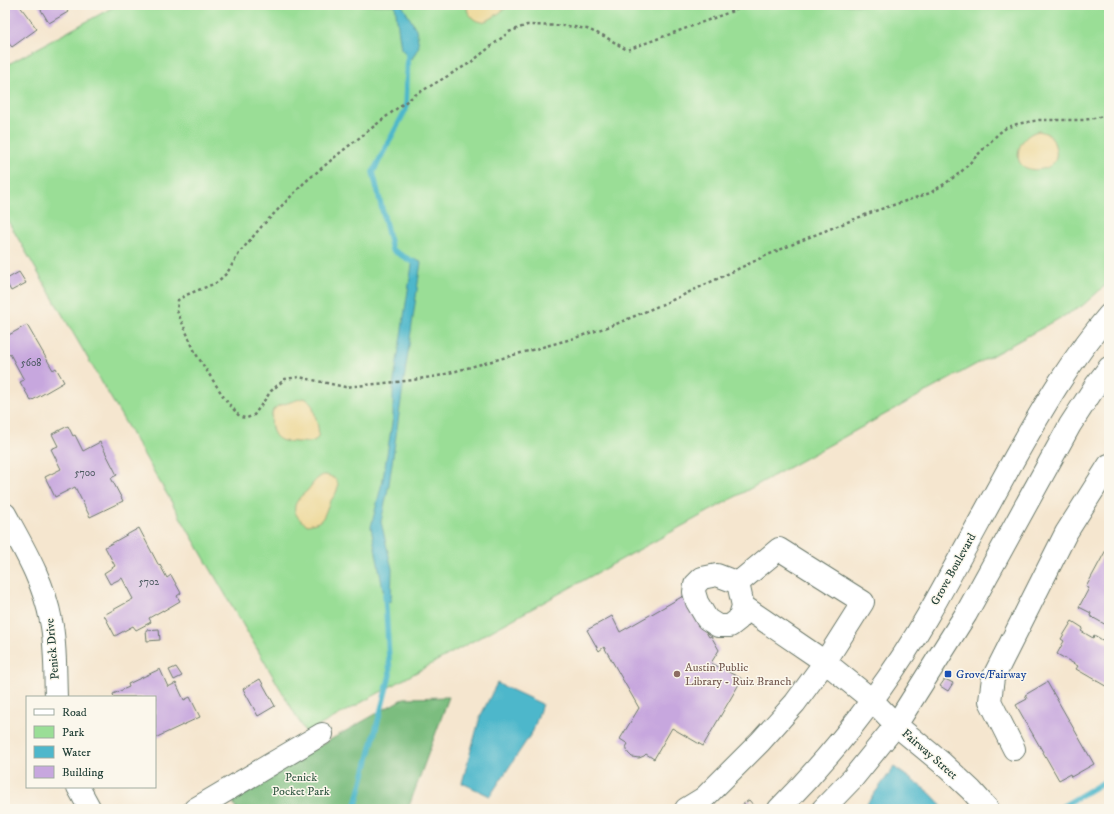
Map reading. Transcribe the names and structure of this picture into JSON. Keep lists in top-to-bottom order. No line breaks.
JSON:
{"streets":{"street":["Grove Boulevard","Penick Drive","Fairway Street"]},"crossings":[["Grove Boulevard","Fairway Street"]],"parks":["Penick Pocket Park"],"places":{"other":["Austin Public Library - Ruiz Branch"],"transit":["Grove/Fairway"]},"house_numbers":["5608","5700","5702"],"legend":["Road","Park","Water","Building"]}
